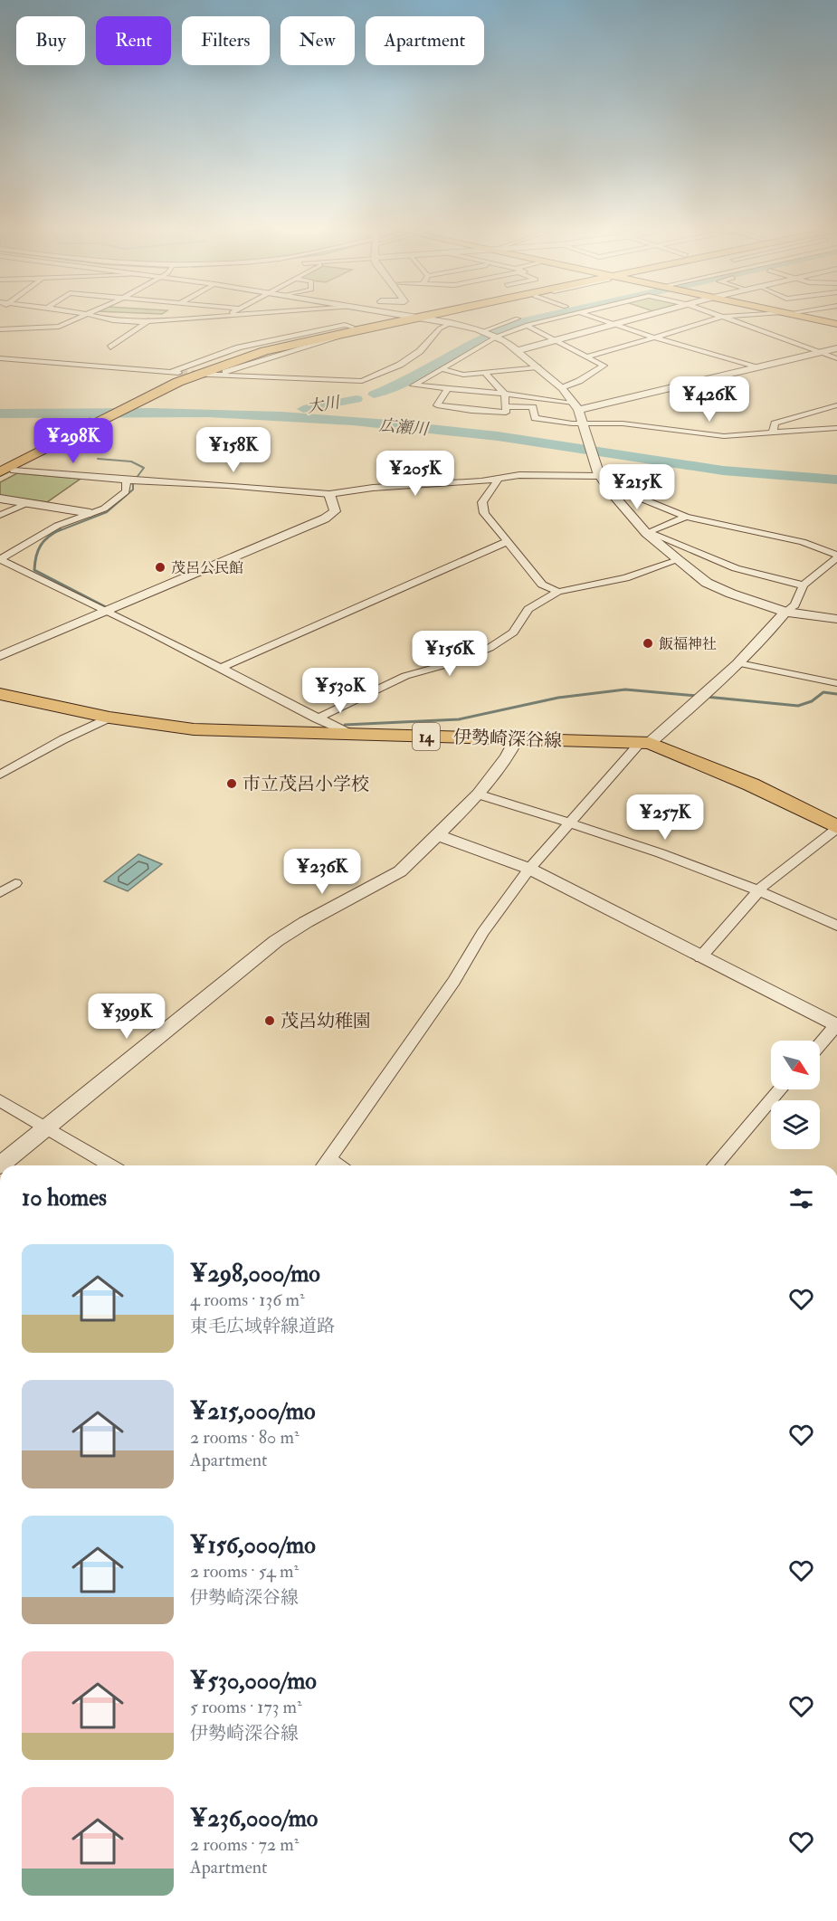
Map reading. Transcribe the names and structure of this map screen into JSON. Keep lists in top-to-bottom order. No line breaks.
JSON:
{"streets":{"main road":["14","伊勢崎深谷線"]},"water":["大川","広瀬川"],"places":["茂呂公民館","飯福神社","市立茂呂小学校","茂呂幼稚園"],"north":"bottom right","page":{"chip":["Buy","Rent","Filters","New","Apartment"],"price":["¥426K","¥298K","¥158K","¥205K","¥215K","¥156K","¥530K","¥257K","¥236K","¥399K"],"heading":"10 homes","list":[{"name":"¥298,000/mo","note":"4 rooms · 136 m² · 東毛広域幹線道路"},{"name":"¥215,000/mo","note":"2 rooms · 80 m² · Apartment"},{"name":"¥156,000/mo","note":"2 rooms · 54 m² · 伊勢崎深谷線"},{"name":"¥530,000/mo","note":"5 rooms · 173 m² · 伊勢崎深谷線"},{"name":"¥236,000/mo","note":"2 rooms · 72 m² · Apartment"}]}}
